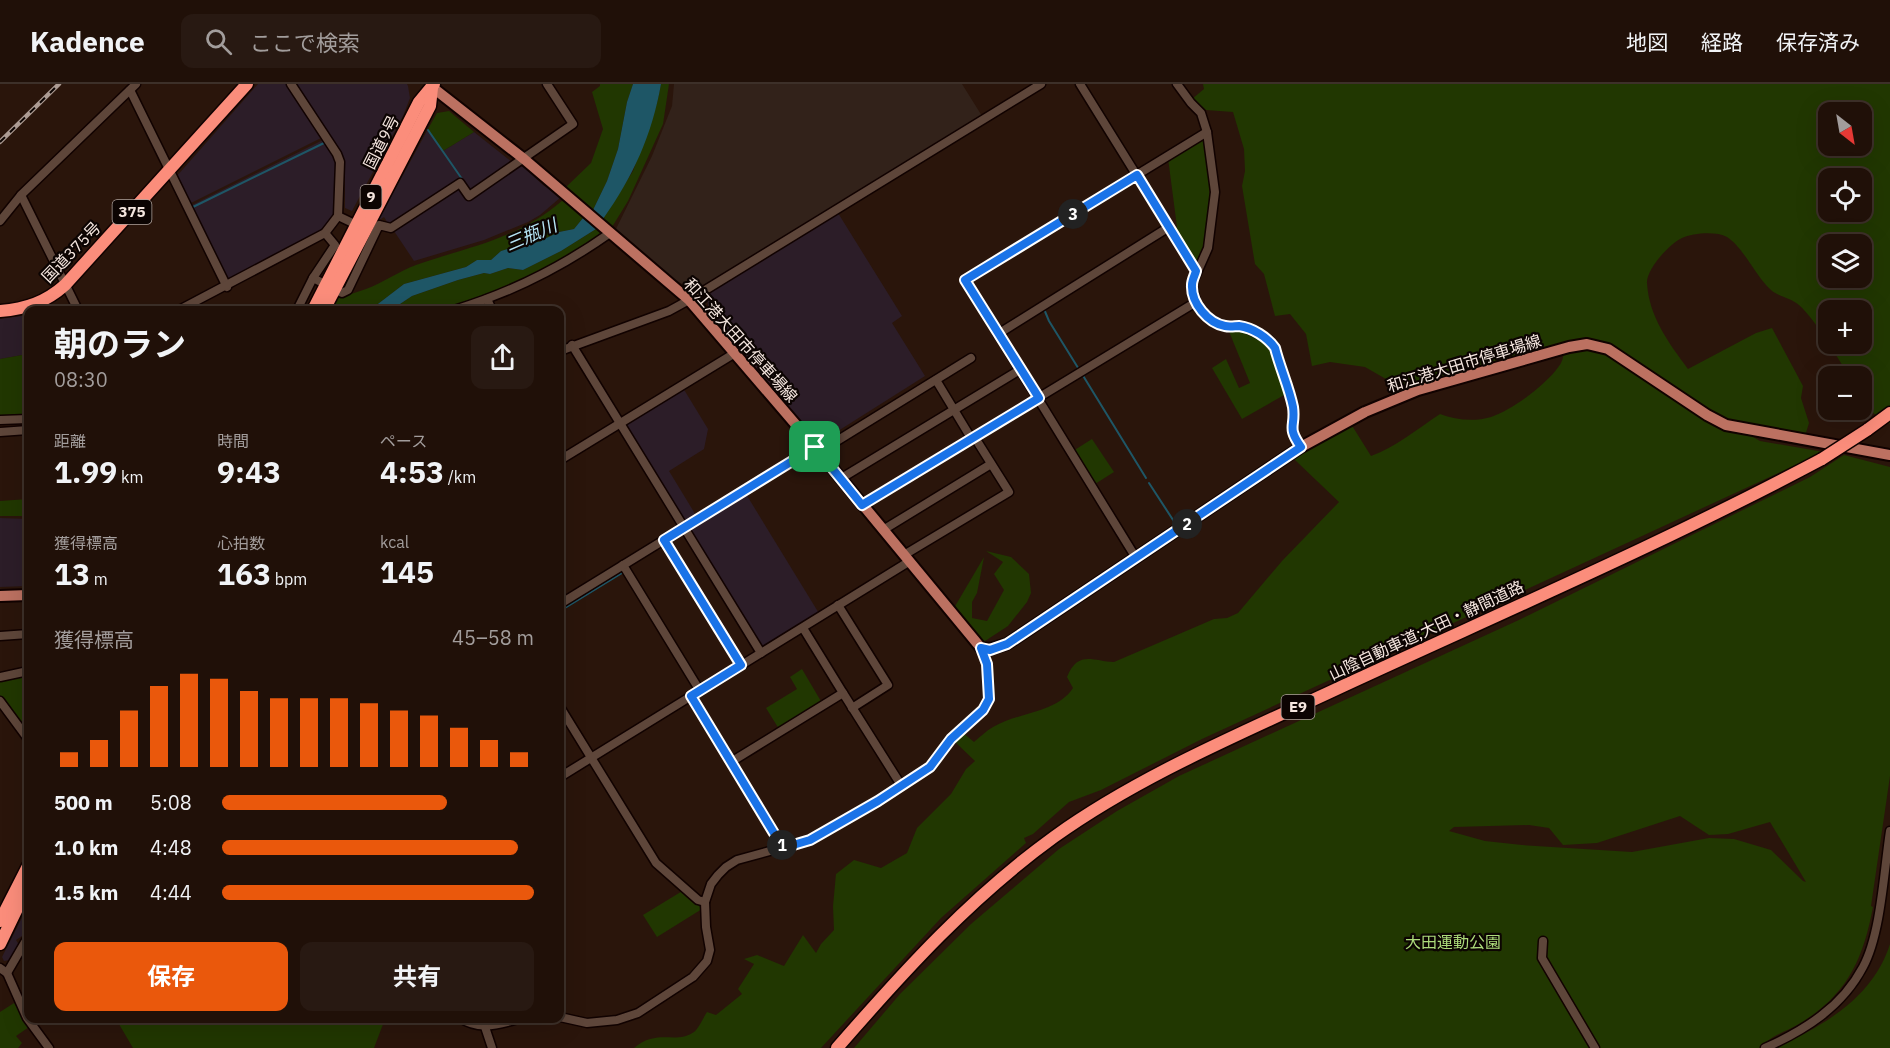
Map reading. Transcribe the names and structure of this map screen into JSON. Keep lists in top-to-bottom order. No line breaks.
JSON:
{"streets":{"highway":["国道9号","9","375","国道375号","山陰自動車道;大田・静間道路","E9"],"main road":["和江港大田市停車場線"]},"crossings":[["国道9号","和江港大田市停車場線"]],"water":["三瓶川"],"parks":["大田運動公園"],"north":"bottom right","page":{"header":"Kadence","search":"ここで検索","nav":["地図","経路","保存済み"],"map_buttons":["+","−"],"pins":["3","2","1"],"heading":["朝のラン","08:30"],"stats":[["距離","1.99 km"],["時間","9:43"],["ペース","4:53 /km"],["獲得標高","13 m"],["心拍数","163 bpm"],["kcal","145"]],"chart":["獲得標高","45–58 m"],"list":[{"name":"500 m","note":"5:08"},{"name":"1.0 km","note":"4:48"},{"name":"1.5 km","note":"4:44"}],"buttons":["保存","共有"]}}
